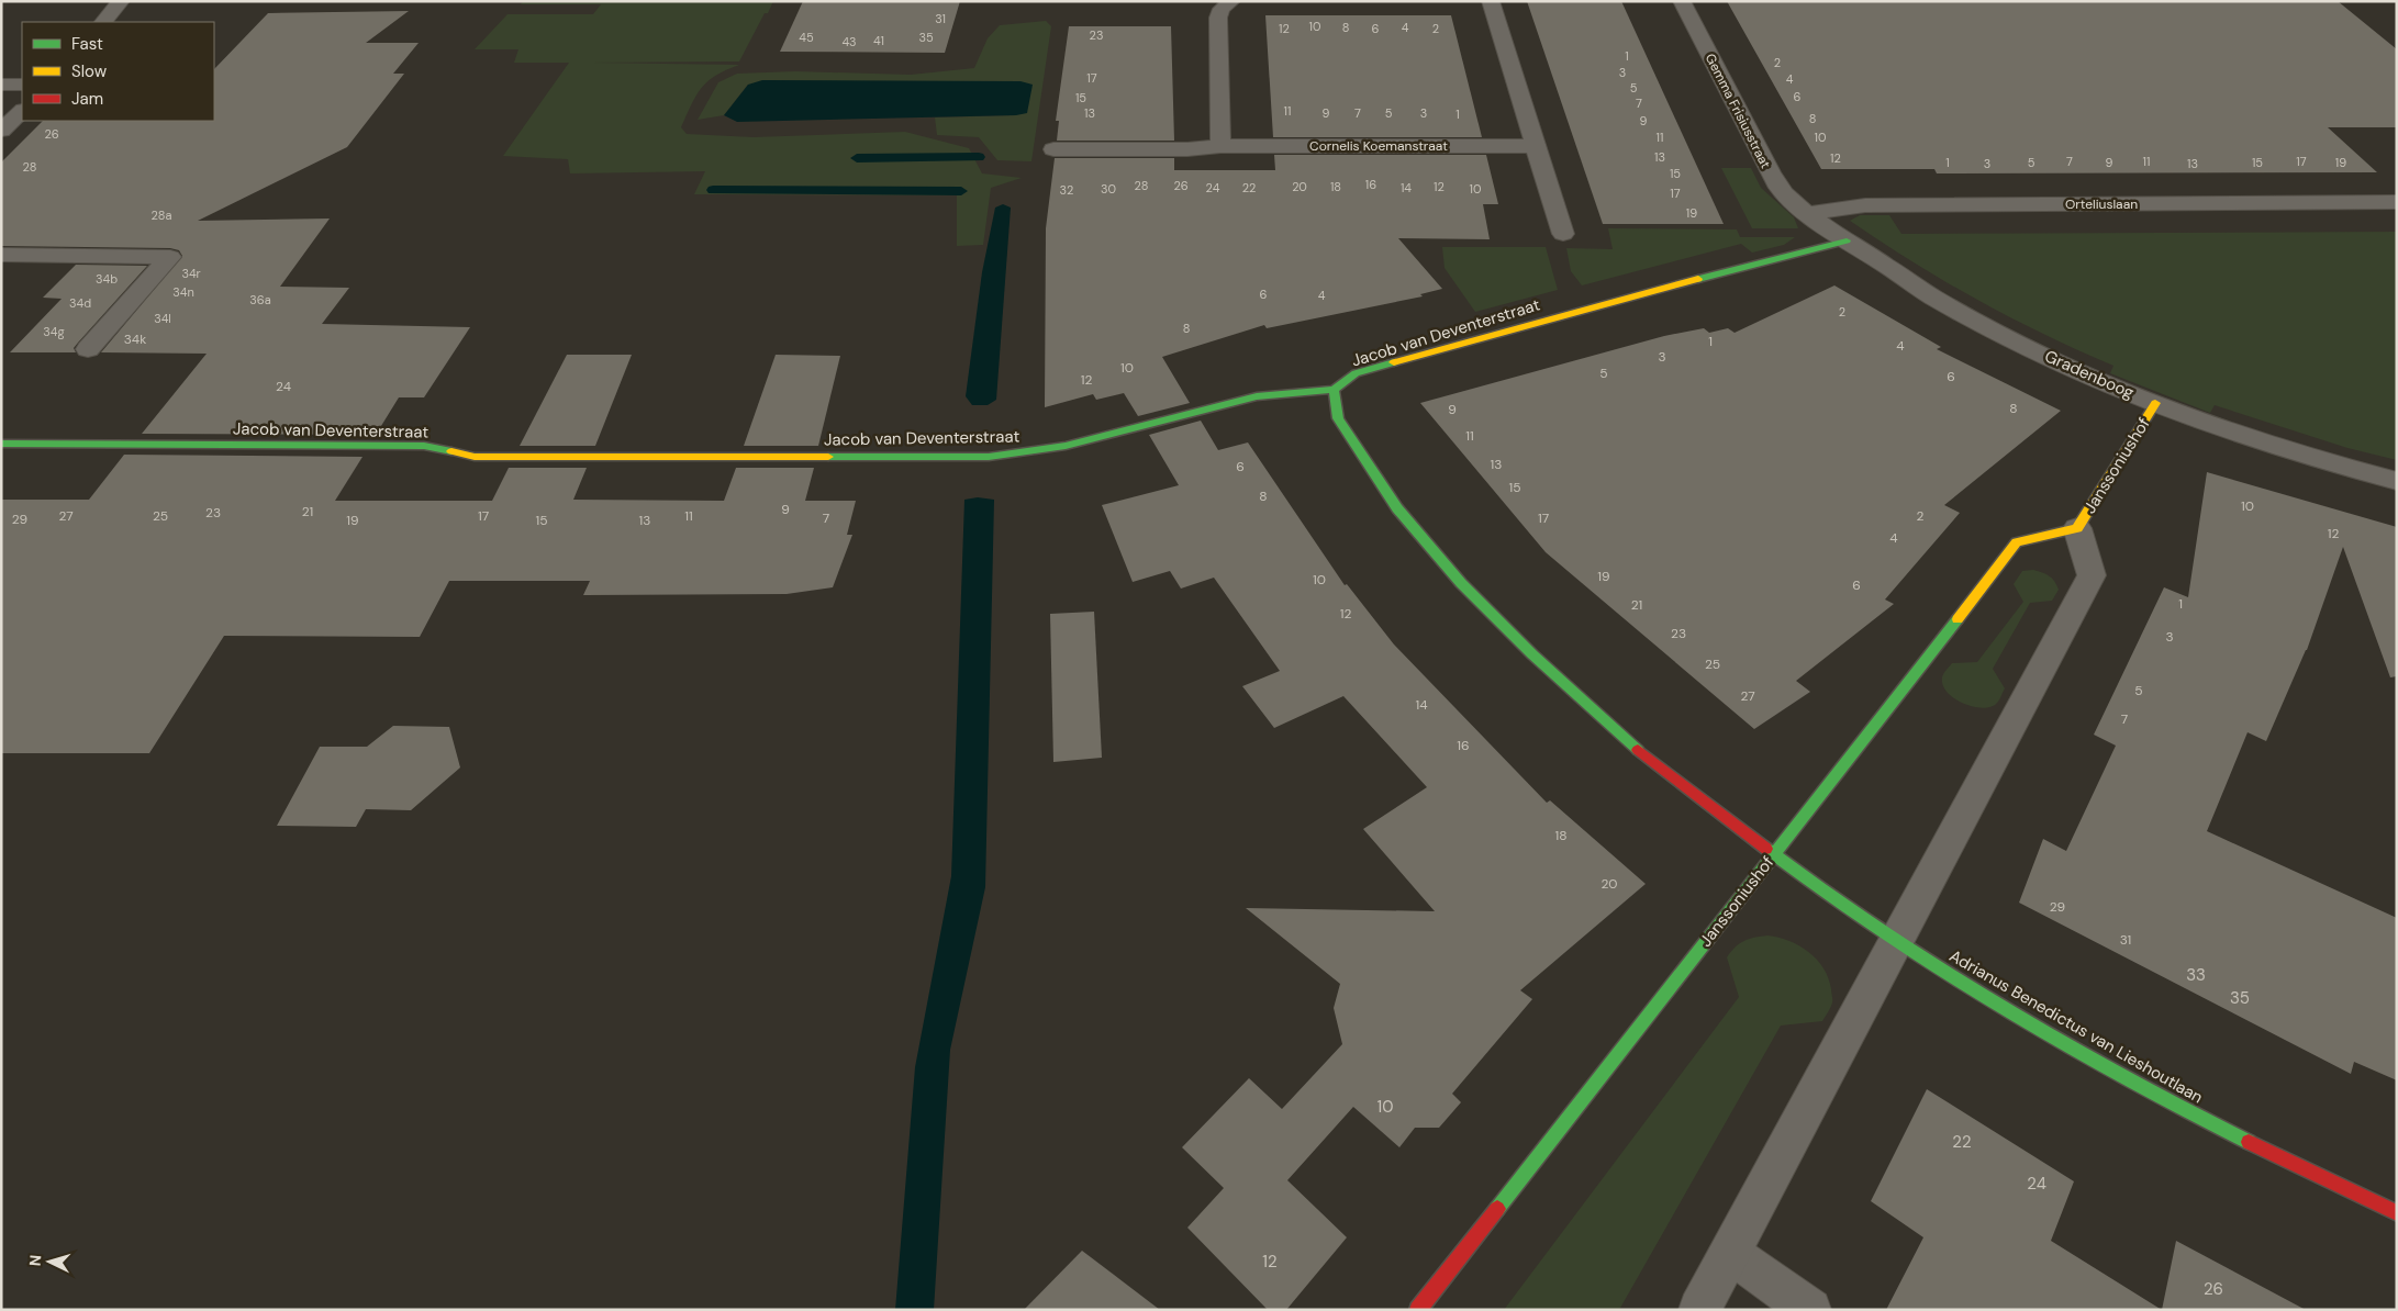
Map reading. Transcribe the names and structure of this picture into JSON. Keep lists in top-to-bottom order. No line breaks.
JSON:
{"streets":{"street":["Gemma Frisiusstraat","Cornelis Koemanstraat","Orteliuslaan","Jacob van Deventerstraat","Gradenboog","Janssoniushof","Adrianus Benedictus van Lieshoutlaan"]},"crossings":[["Gemma Frisiusstraat","Orteliuslaan"],["Gemma Frisiusstraat","Gradenboog"],["Orteliuslaan","Gradenboog"],["Jacob van Deventerstraat","Gradenboog"],["Jacob van Deventerstraat","Adrianus Benedictus van Lieshoutlaan"],["Gradenboog","Janssoniushof"],["Janssoniushof","Adrianus Benedictus van Lieshoutlaan"]],"house_numbers":["31","10","8","4","12","6","2","23","45","35","41","43","1","2","3","17","4","5","6","15","7","11","13","9","7","5","3","1","8","9","26","11","10","13","12","7","11","17","1","5","9","15","19","3","13","28","15","16","28","26","20","18","12","24","22","14","30","10","32","17","19","28a","34r","34b","34n","6","4","36a","34d","2","34l","8","34g","34k","1","4","3","10","5","6","12","24","8","9","11","13","6","15","8","10","9","21","23","27","25","17","11","2","7","17","29","19","15","13","12","4","19","10","6","1","21","12","23","3","25","5","27","14","7","16","18","20","29","31","33","35","10","22","24","12","26"],"legend":["Fast","Slow","Jam"],"north":"left"}
